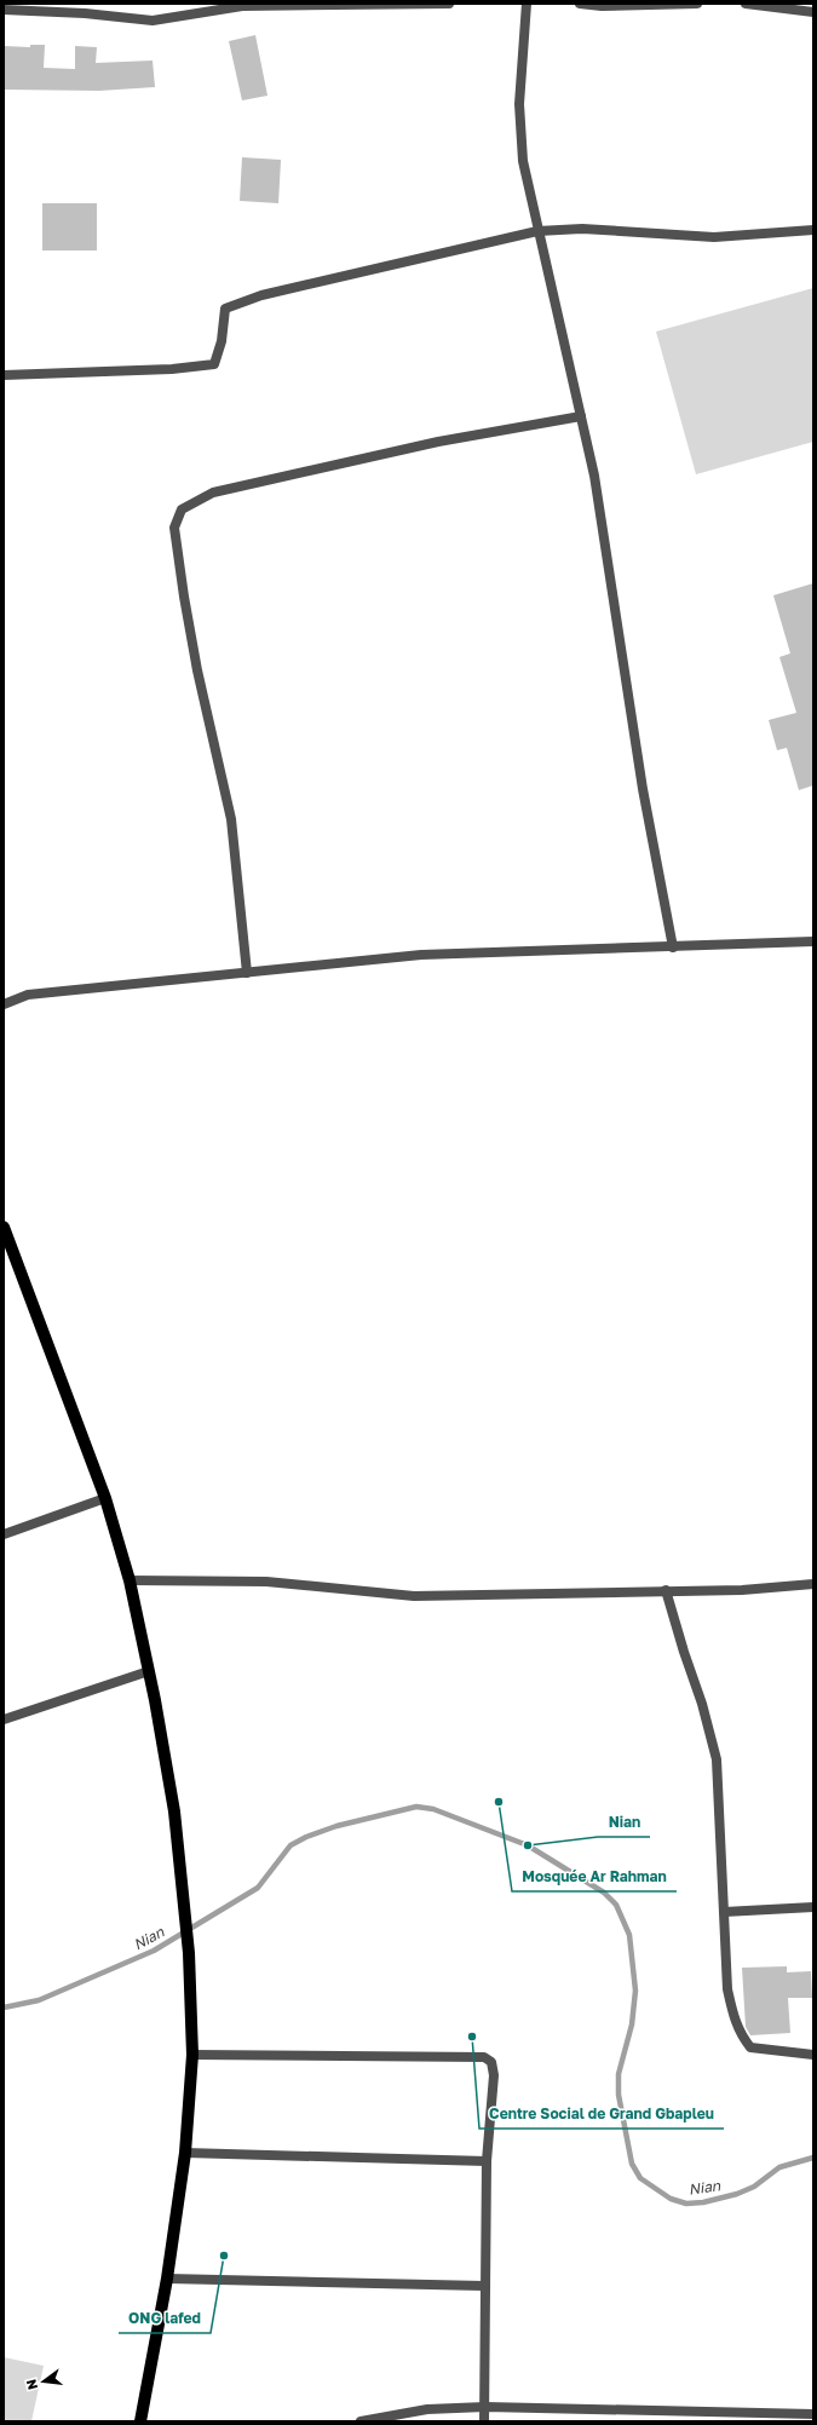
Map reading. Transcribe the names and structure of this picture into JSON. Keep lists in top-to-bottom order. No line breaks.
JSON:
{"water":["Nian"],"places":["Mosquée Ar Rahman","Nian","Centre Social de Grand Gbapleu","ONG lafed"],"north":"left"}
